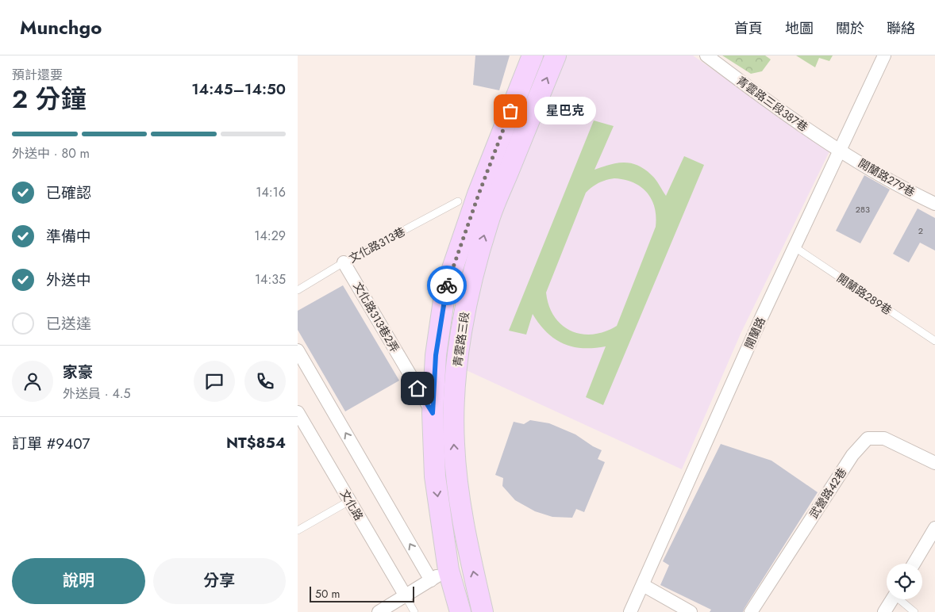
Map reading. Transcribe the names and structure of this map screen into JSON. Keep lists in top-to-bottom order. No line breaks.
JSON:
{"streets":{"main road":["青雲路三段"],"street":["青雲路三段387巷","開蘭路279巷","文化路313巷2弄","開蘭路","武營路42巷","文化路"],"lane":["文化路313巷","開蘭路289巷"]},"crossings":[["青雲路三段387巷","開蘭路279巷"],["青雲路三段387巷","開蘭路"],["開蘭路279巷","開蘭路"],["文化路313巷","文化路313巷2弄"],["開蘭路289巷","開蘭路"],["文化路313巷2弄","青雲路三段"]],"places":["星巴克"],"house_numbers":["283","2"],"scale_bar":"50 m","page":{"header":"Munchgo","nav":["首頁","地圖","關於","聯絡"],"heading":["2 分鐘","預計還要","14:45–14:50"],"panel":["家豪","外送員 · 4.5","訂單 #9407","NT$854"],"bubble":"星巴克","bar":"外送中 · 80 m","list":[["已確認","14:16"],["準備中","14:29"],["外送中","14:35"],"已送達"],"buttons":["說明","分享"],"scale":"50 m"}}
